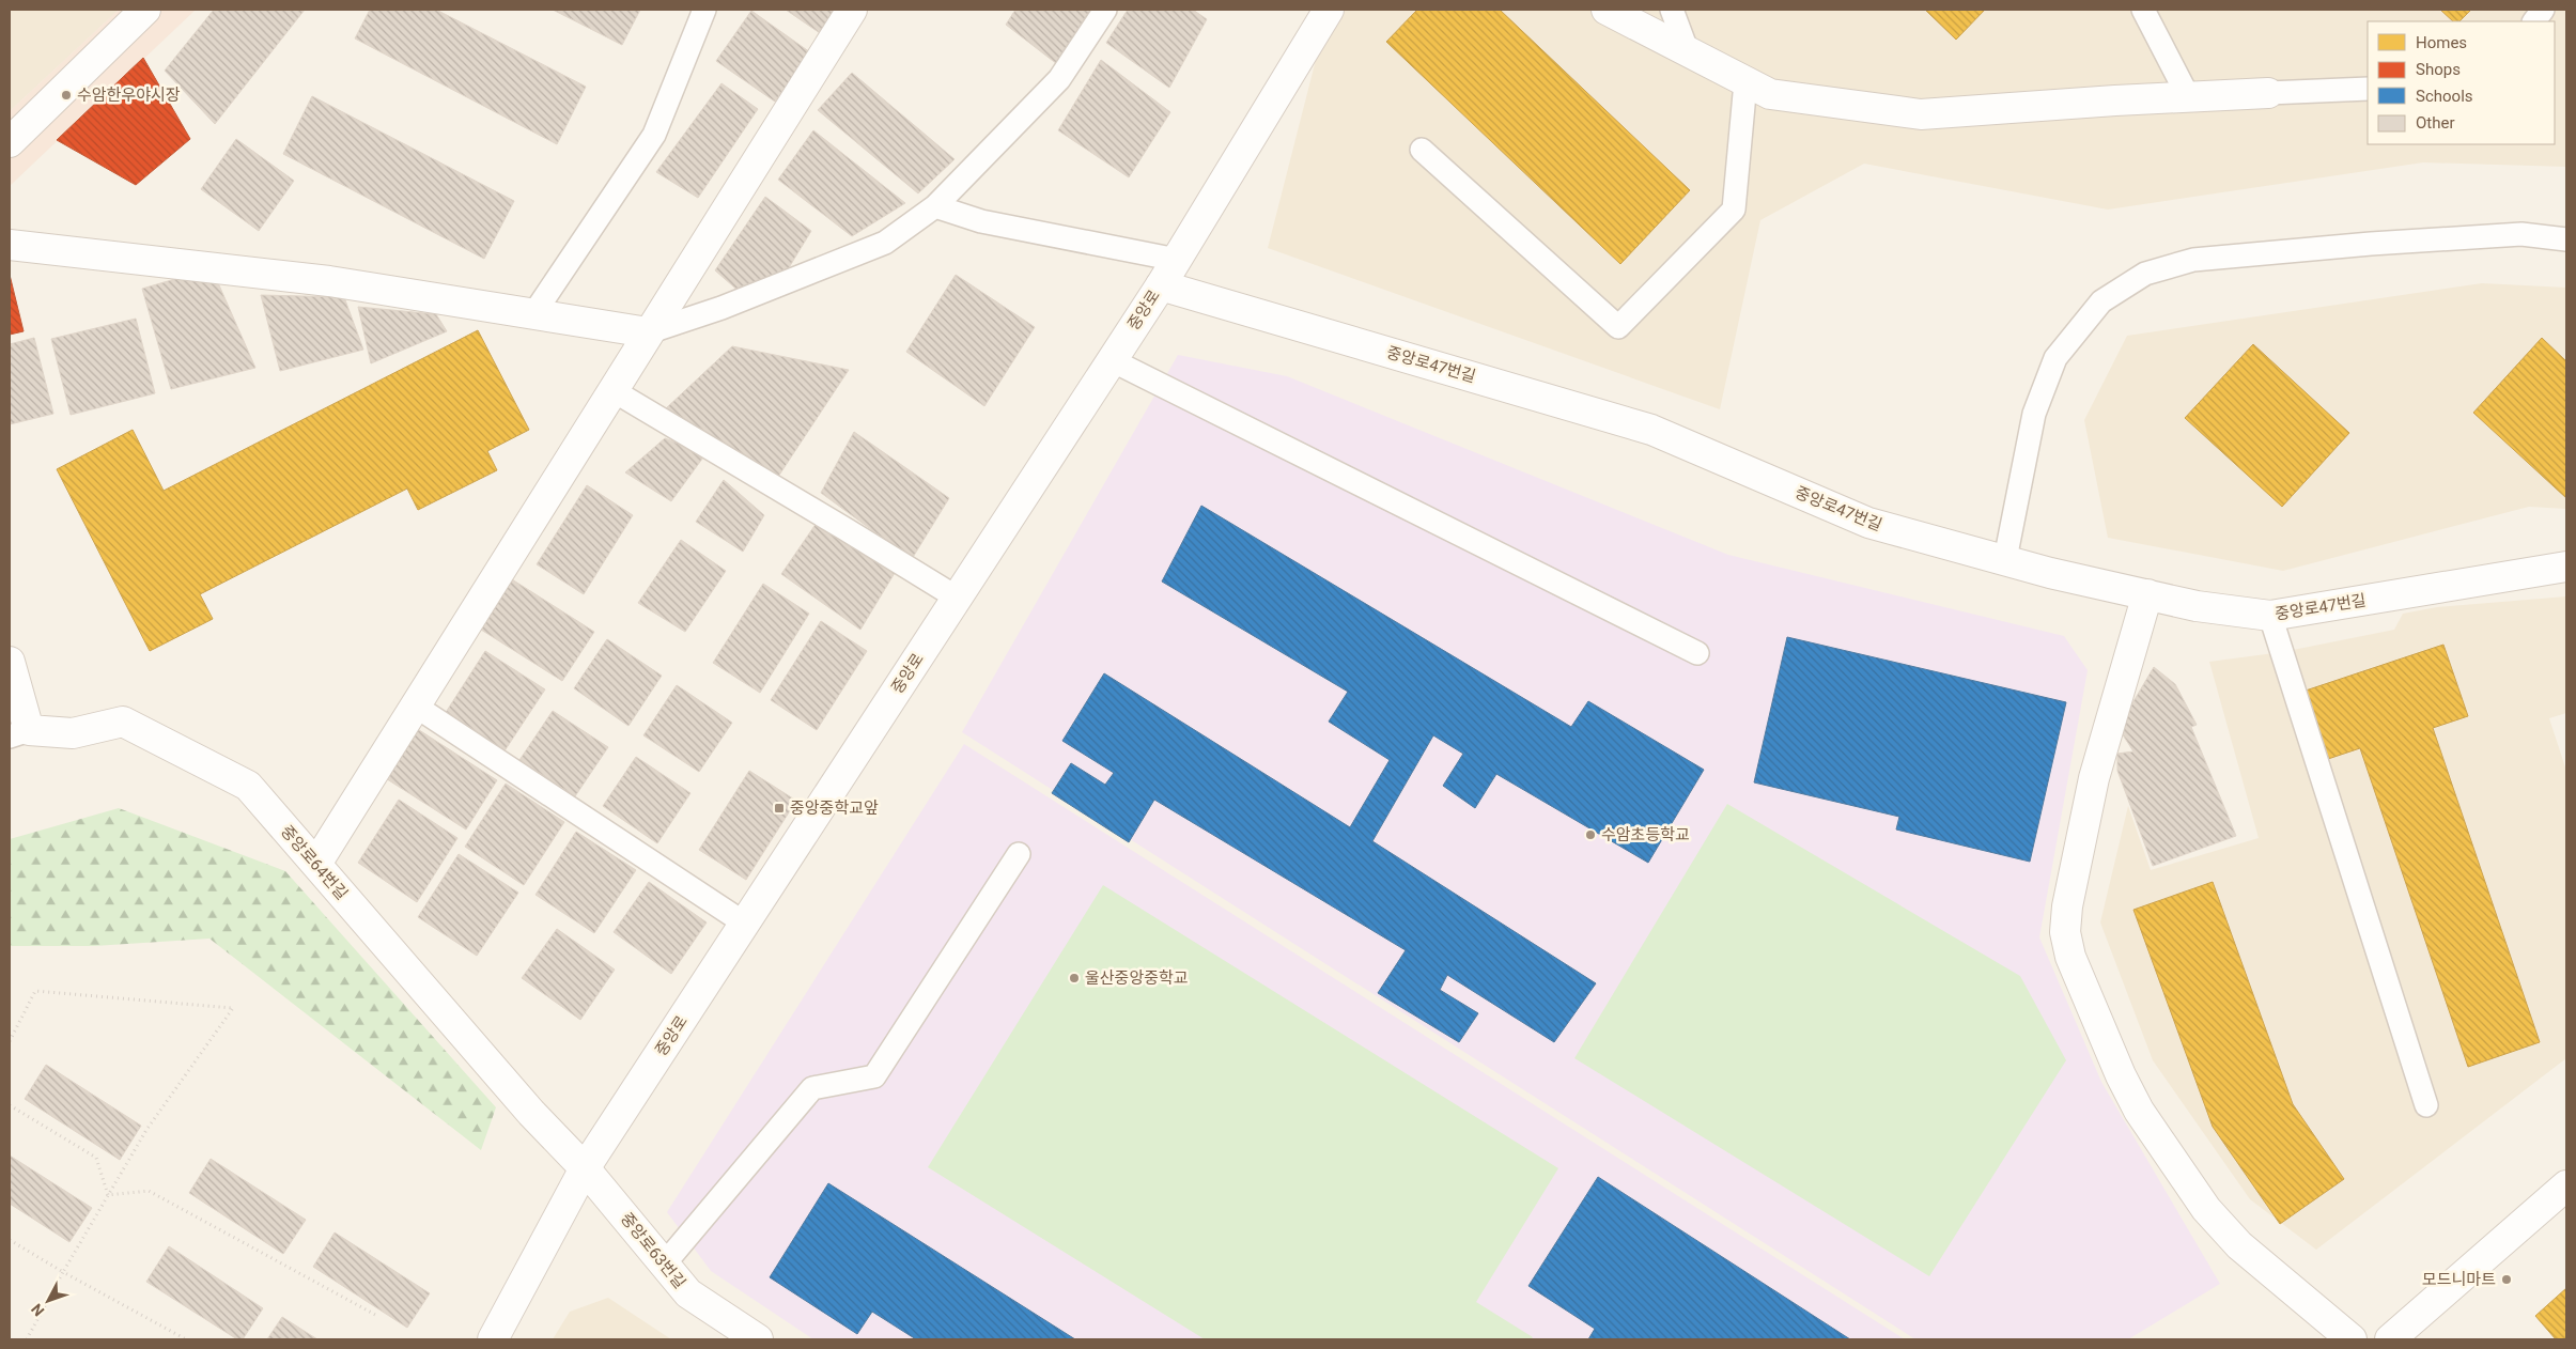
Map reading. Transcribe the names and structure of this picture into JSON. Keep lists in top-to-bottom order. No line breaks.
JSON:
{"streets":{"street":["중앙로","중앙로47번길","중앙로64번길","중앙로63번길"]},"crossings":[["중앙로","중앙로47번길"],["중앙로","중앙로64번길"],["중앙로","중앙로63번길"],["중앙로64번길","중앙로63번길"]],"places":{"other":["수암한우야시장","수암초등학교","울산중앙중학교","모드니마트"],"transit":["중앙중학교앞"]},"legend":["Homes","Shops","Schools","Other"],"north":"bottom left"}
